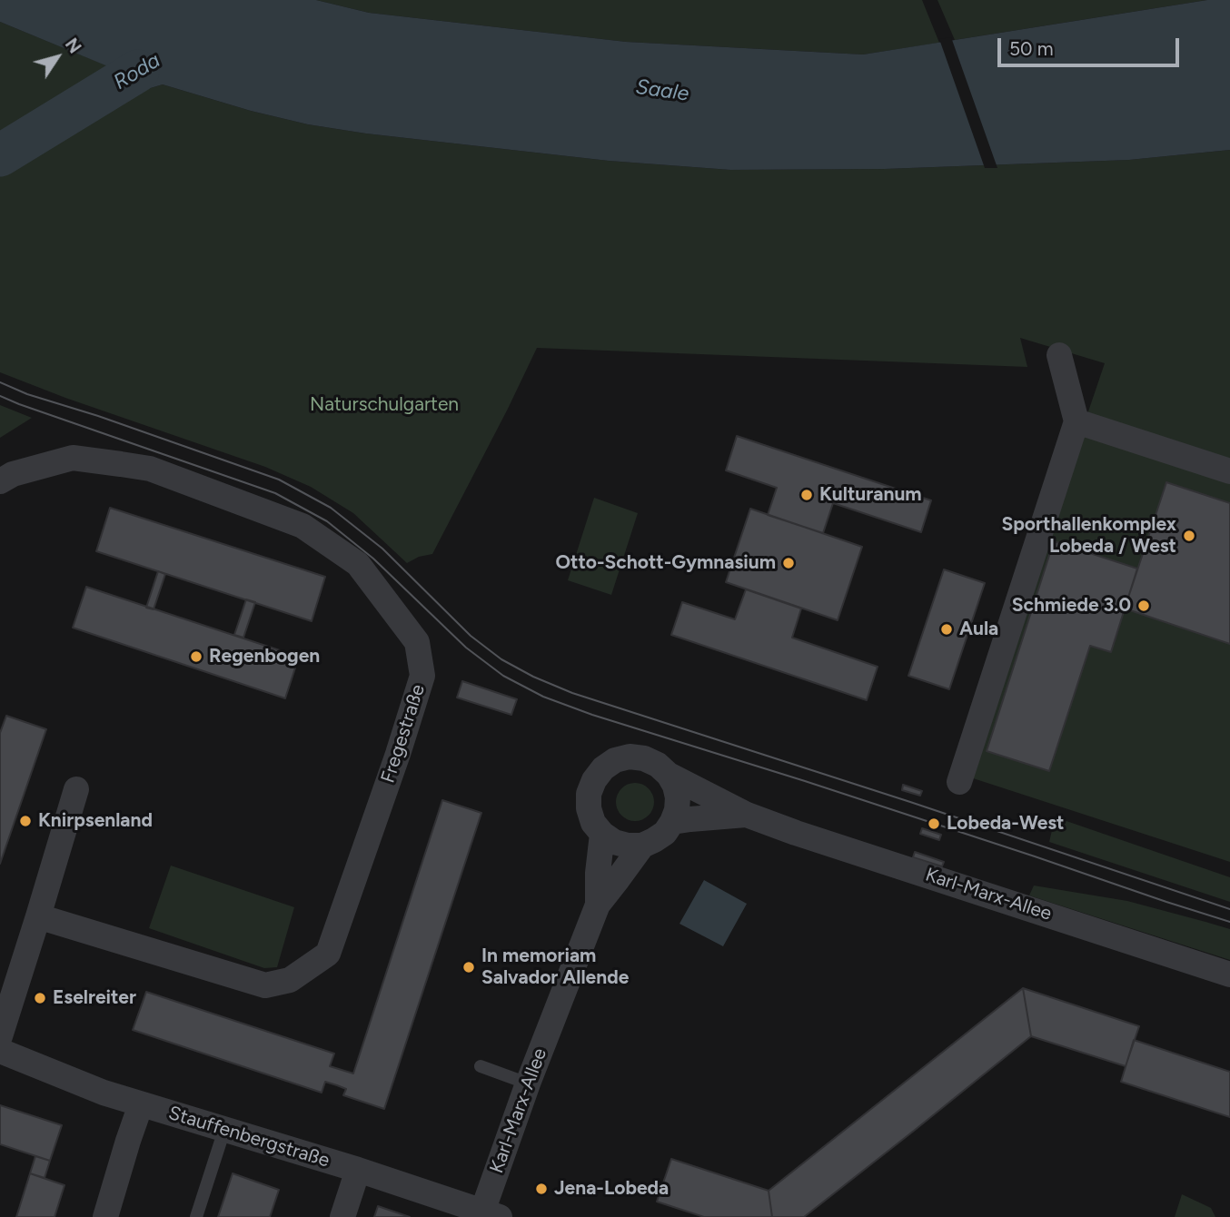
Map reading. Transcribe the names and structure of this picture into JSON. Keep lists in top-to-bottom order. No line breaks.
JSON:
{"streets":{"street":["Fregestraße","Karl-Marx-Allee","Stauffenbergstraße"]},"crossings":[["Karl-Marx-Allee","Stauffenbergstraße"]],"water":["Roda","Saale"],"parks":["Naturschulgarten"],"places":["Kulturanum","Sporthallenkomplex Lobeda / West","Otto-Schott-Gymnasium","Schmiede 3.0","Aula","Regenbogen","Knirpsenland","Lobeda-West","In memoriam Salvador Allende","Eselreiter","Jena-Lobeda"],"scale_bar":"50 m","north":"top right"}
